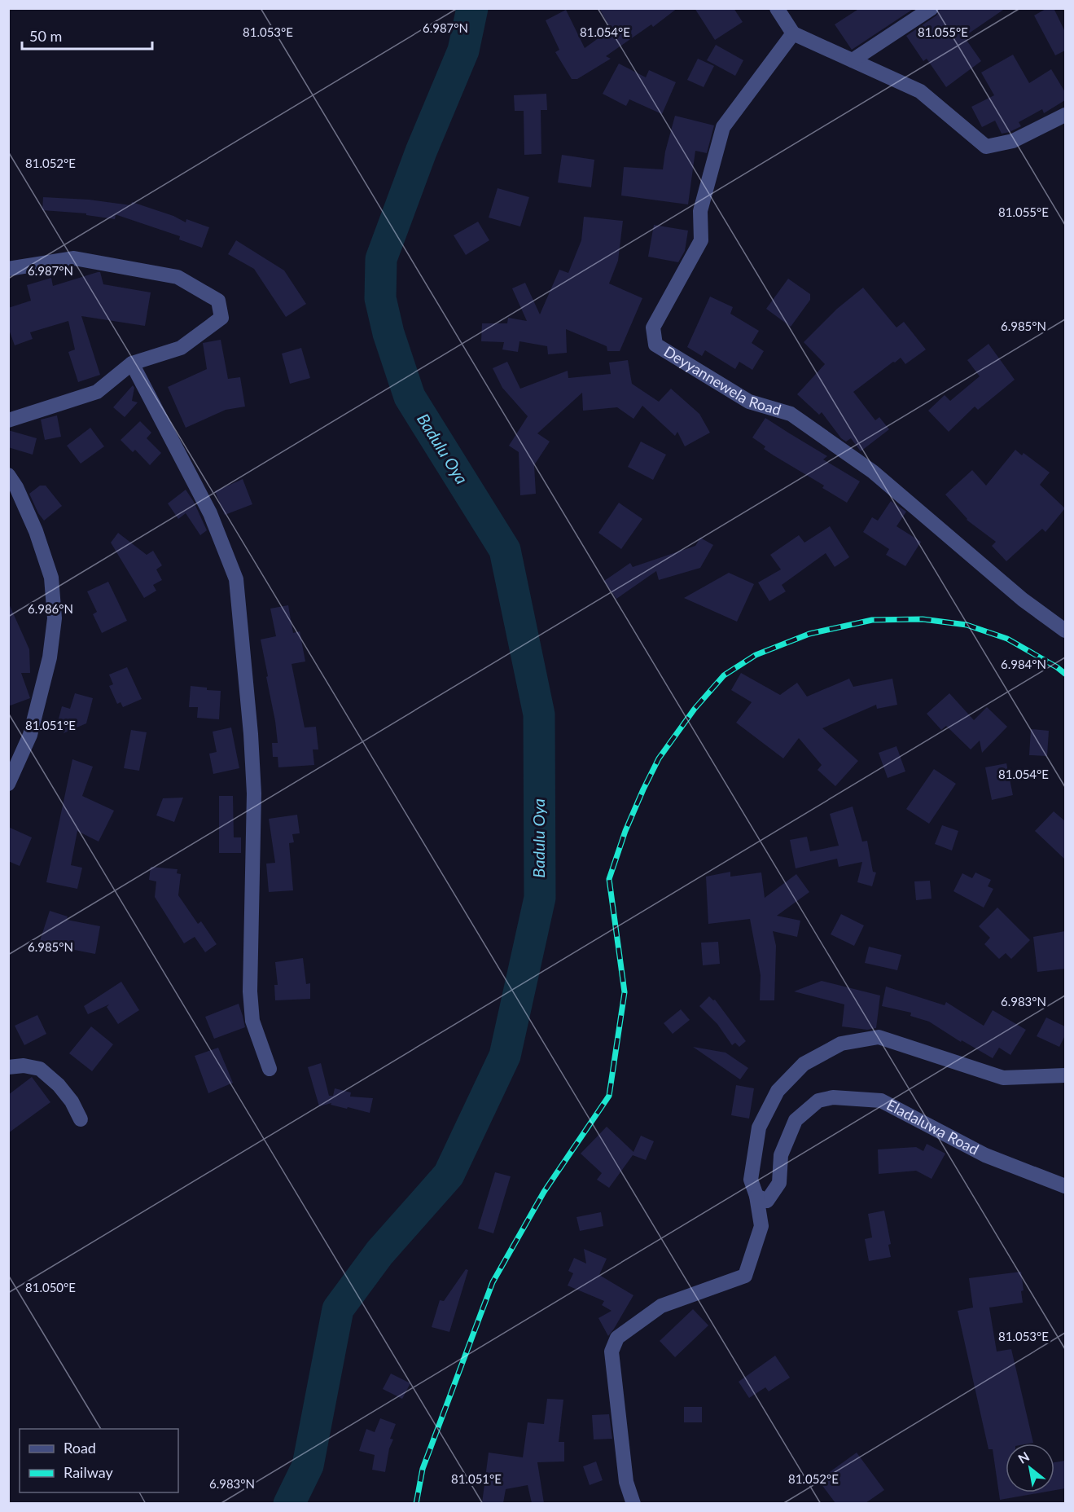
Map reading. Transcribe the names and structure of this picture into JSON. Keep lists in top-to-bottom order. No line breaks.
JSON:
{"streets":{"street":["Deyyannewela Road","Eladaluwa Road"]},"water":["Badulu Oya"],"legend":["Road","Railway"],"scale_bar":"50 m","north":"top left","coordinates":["6.987°N","81.053°E","81.054°E","81.055°E","81.052°E","6.985°N","6.986°N","6.984°N","81.051°E","6.983°N","81.050°E"]}
